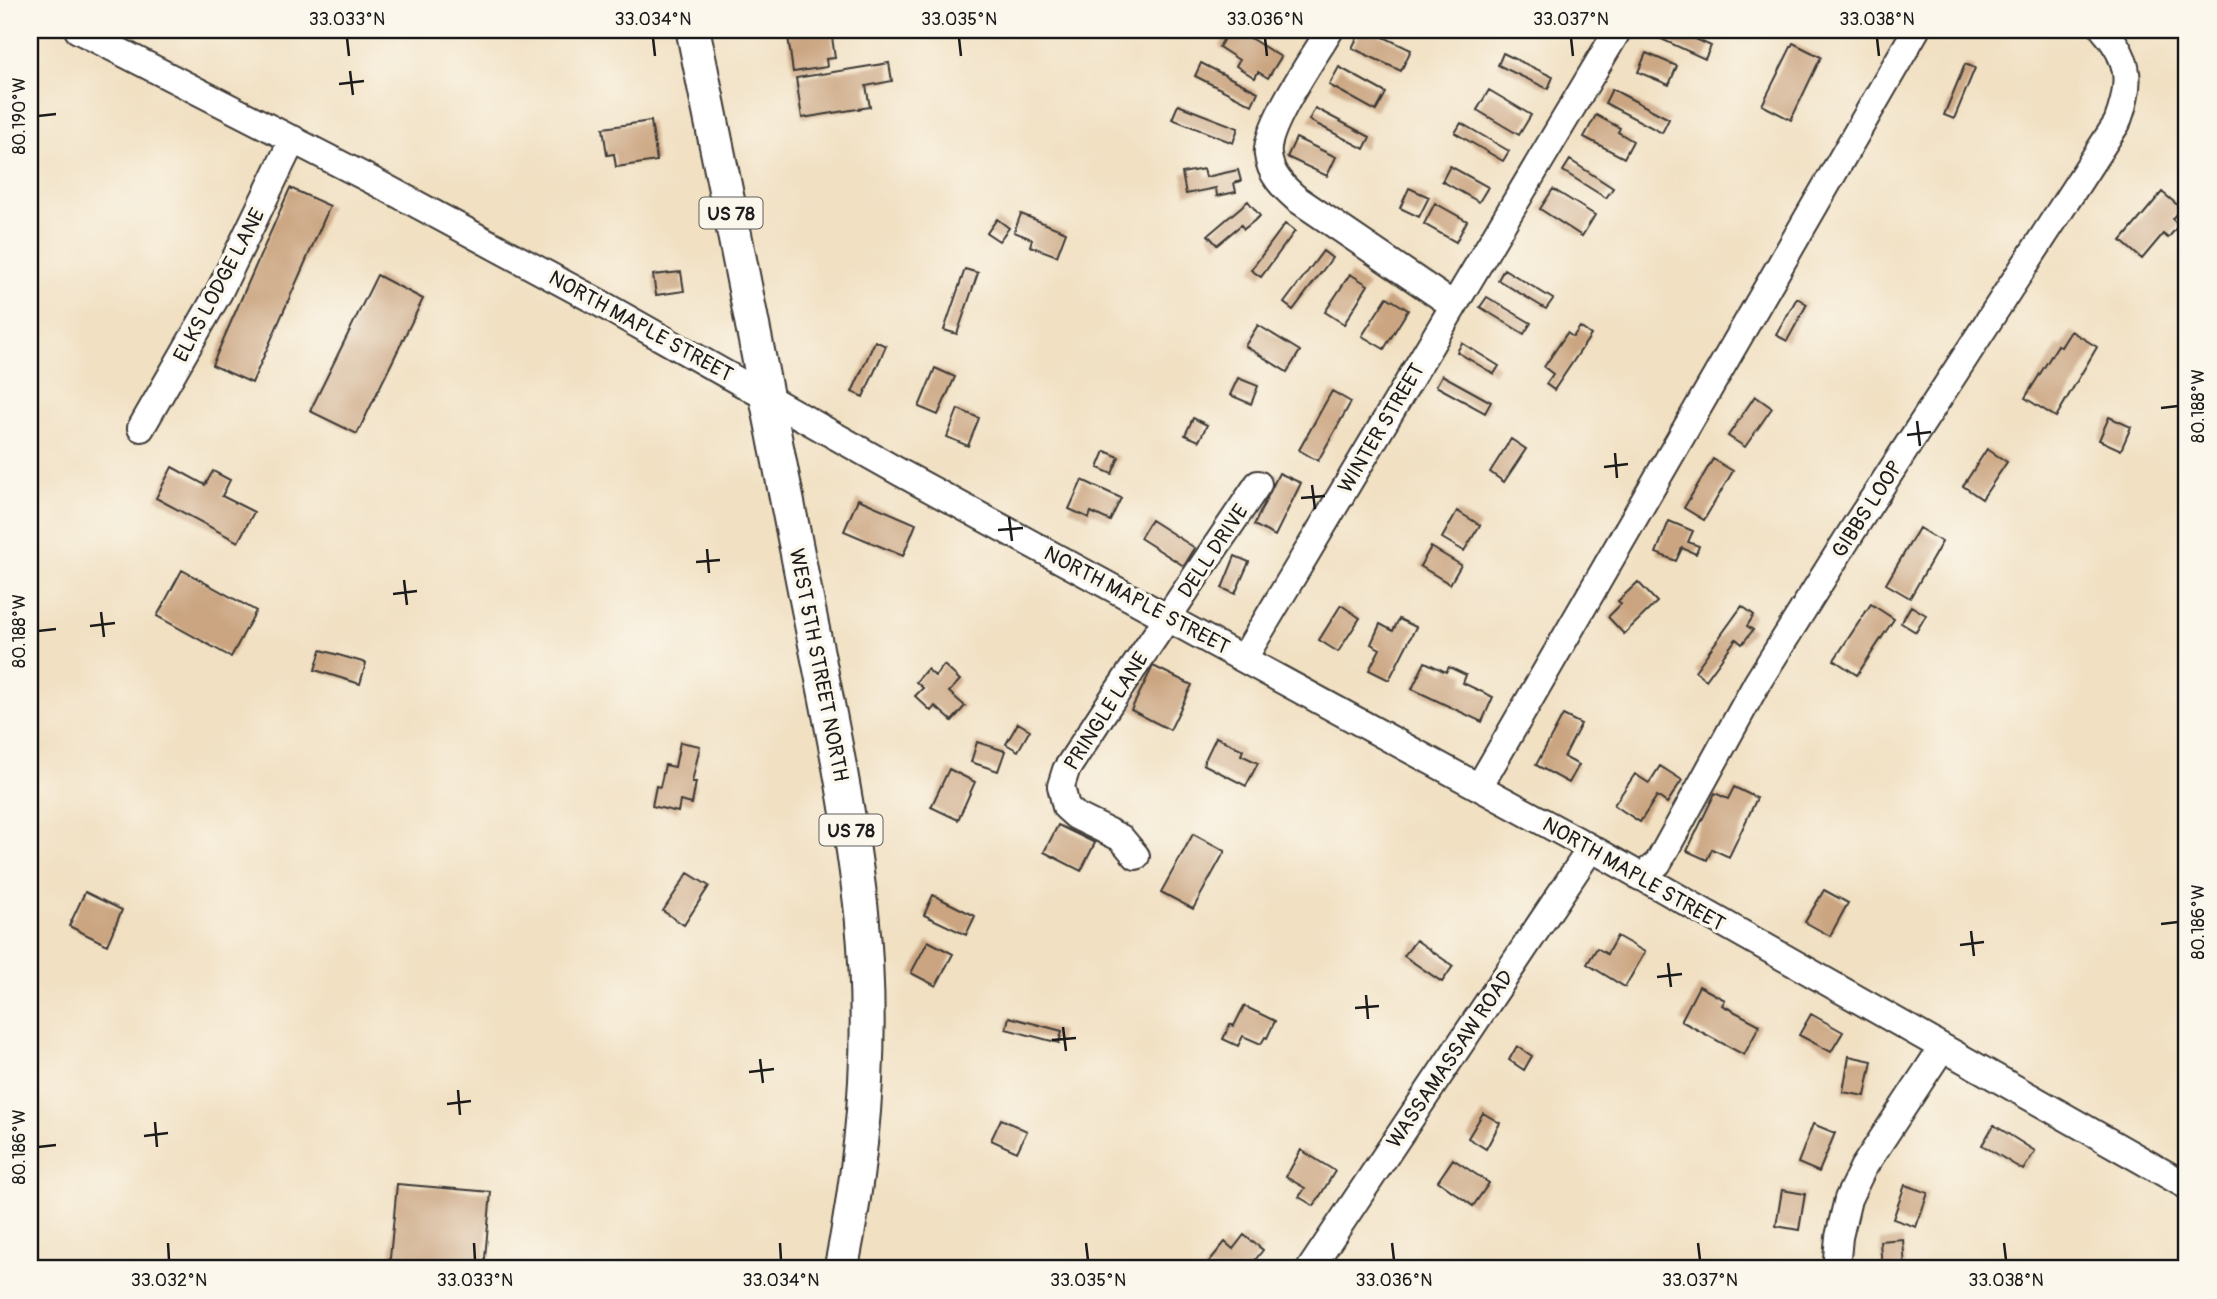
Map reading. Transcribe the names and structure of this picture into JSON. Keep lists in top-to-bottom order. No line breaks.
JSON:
{"streets":{"main road":["US 78","WEST 5TH STREET NORTH"],"street":["ELKS LODGE LANE","NORTH MAPLE STREET","WINTER STREET","GIBBS LOOP","DELL DRIVE","PRINGLE LANE","WASSAMASSAW ROAD"]},"crossings":[["US 78","NORTH MAPLE STREET"],["US 78","WEST 5TH STREET NORTH"],["ELKS LODGE LANE","NORTH MAPLE STREET"],["NORTH MAPLE STREET","WINTER STREET"],["NORTH MAPLE STREET","GIBBS LOOP"],["NORTH MAPLE STREET","DELL DRIVE"],["NORTH MAPLE STREET","WEST 5TH STREET NORTH"],["NORTH MAPLE STREET","PRINGLE LANE"],["NORTH MAPLE STREET","WASSAMASSAW ROAD"],["DELL DRIVE","PRINGLE LANE"]],"coordinates":["33.033°N","33.034°N","33.035°N","33.036°N","33.037°N","33.038°N","80.190°W","80.188°W","80.186°W","33.032°N"]}
